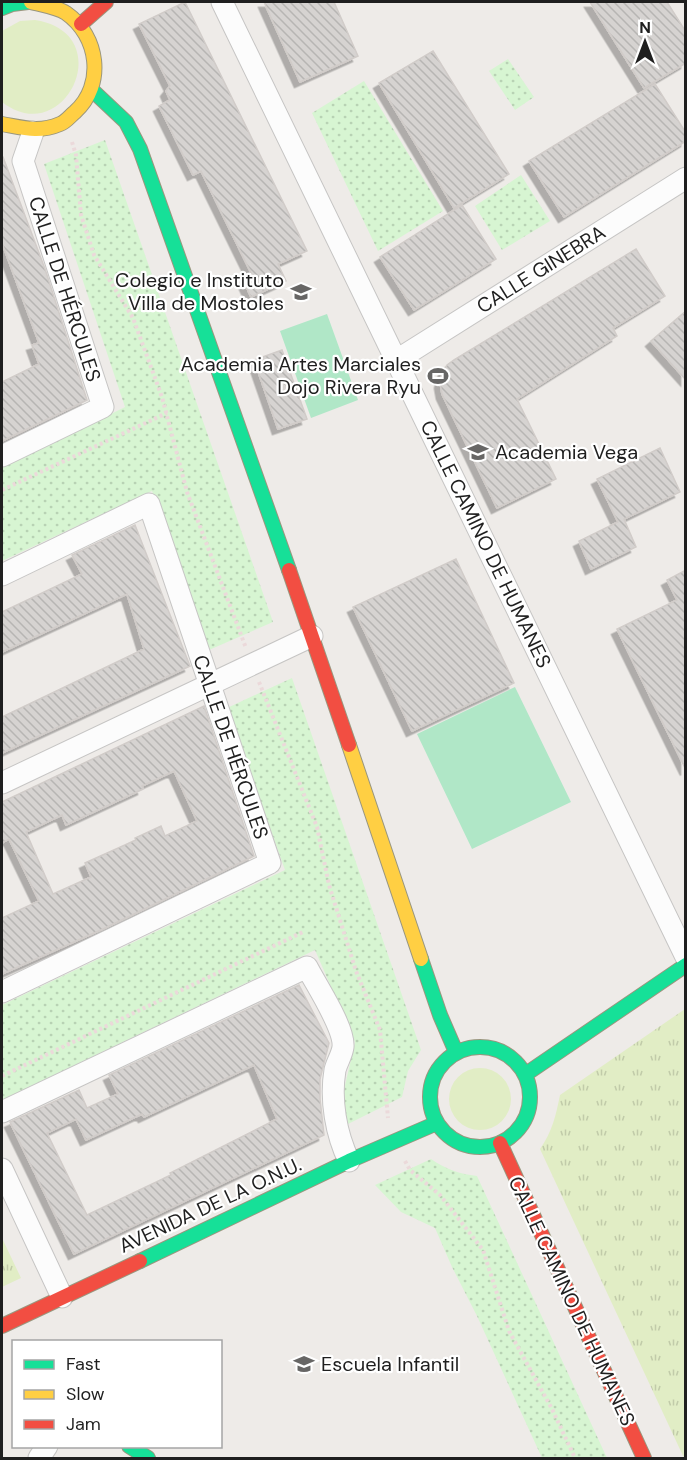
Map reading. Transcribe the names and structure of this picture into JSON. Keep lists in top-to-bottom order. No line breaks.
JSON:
{"streets":{"street":["CALLE GINEBRA","CALLE DE HÉRCULES","CALLE CAMINO DE HUMANES","AVENIDA DE LA O.N.U."]},"crossings":[["CALLE GINEBRA","CALLE CAMINO DE HUMANES"],["CALLE CAMINO DE HUMANES","AVENIDA DE LA O.N.U."]],"places":{"school or university":["Colegio e Instituto Villa de Mostoles","Academia Vega","Escuela Infantil"],"sports":["Academia Artes Marciales Dojo Rivera Ryu"]},"legend":["Fast","Slow","Jam"],"north":"top"}
